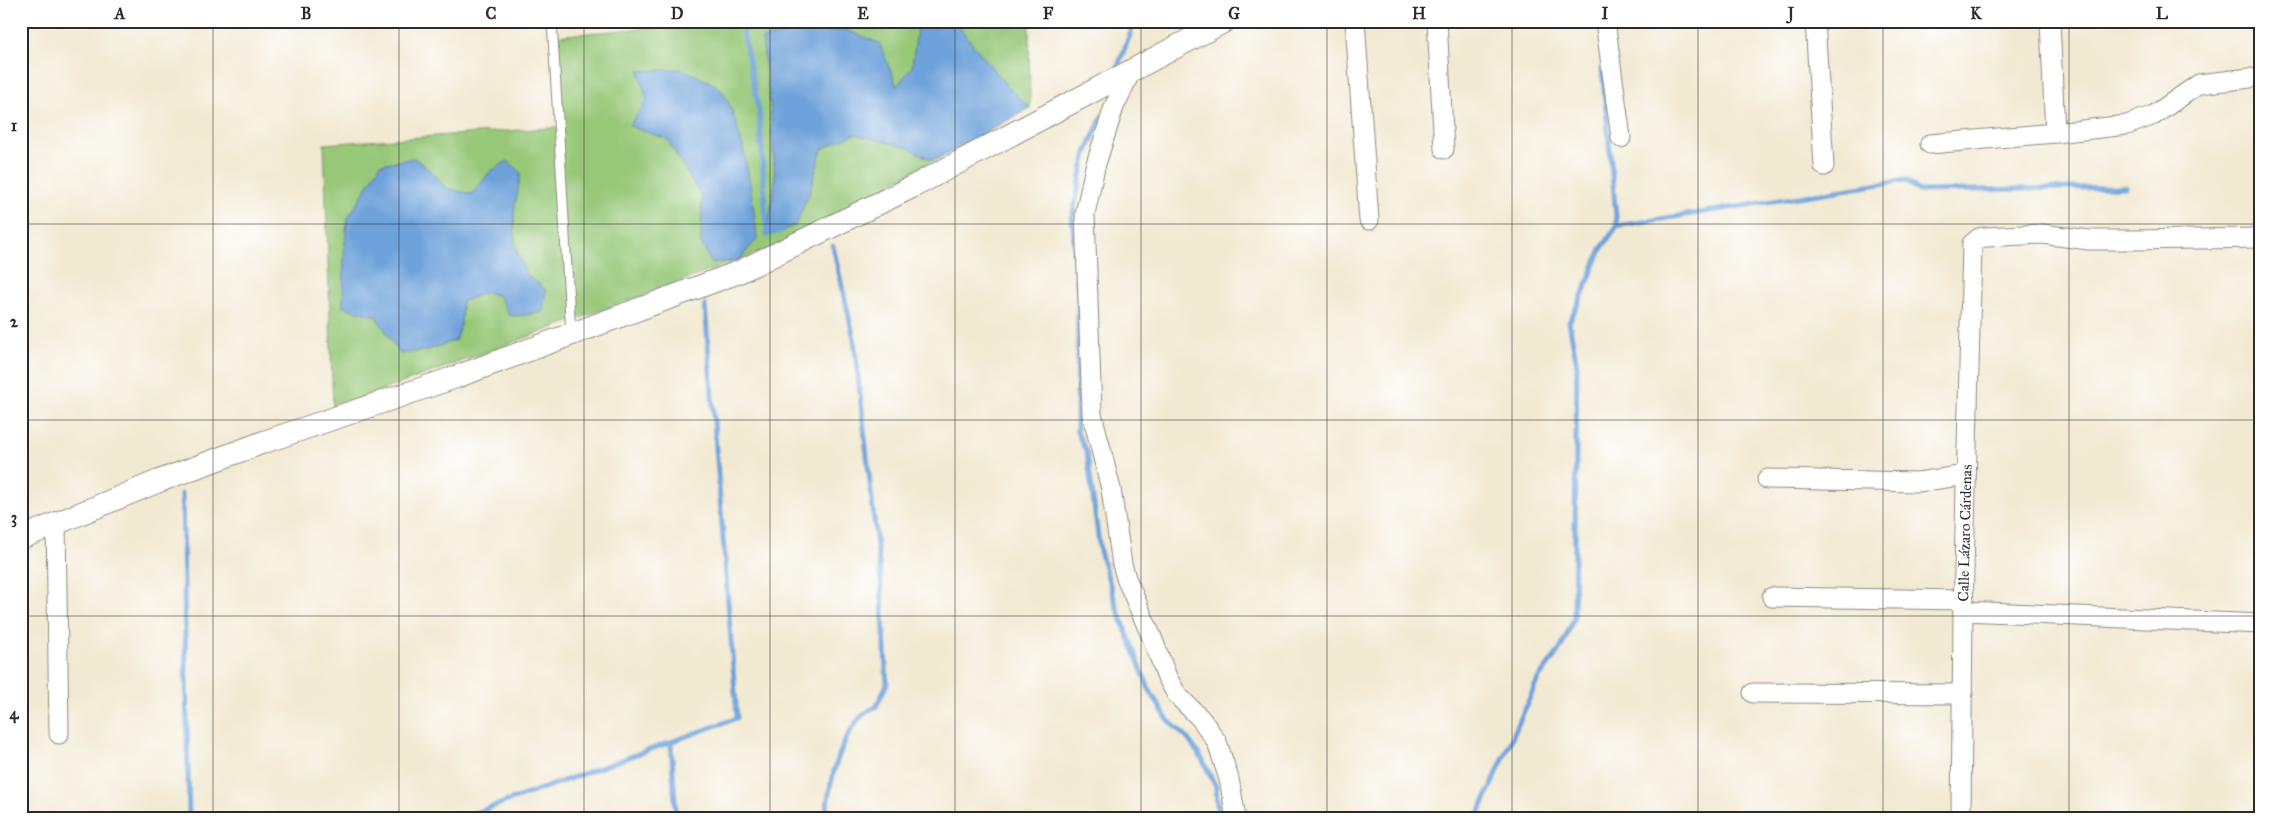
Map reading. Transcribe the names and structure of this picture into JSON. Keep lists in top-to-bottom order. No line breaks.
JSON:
{"streets":{"street":["Calle Lázaro Cárdenas"]},"grid":{"columns":["A","B","C","D","E","F","G","H","I","J","K","L"],"rows":["1","2","3","4"]}}
